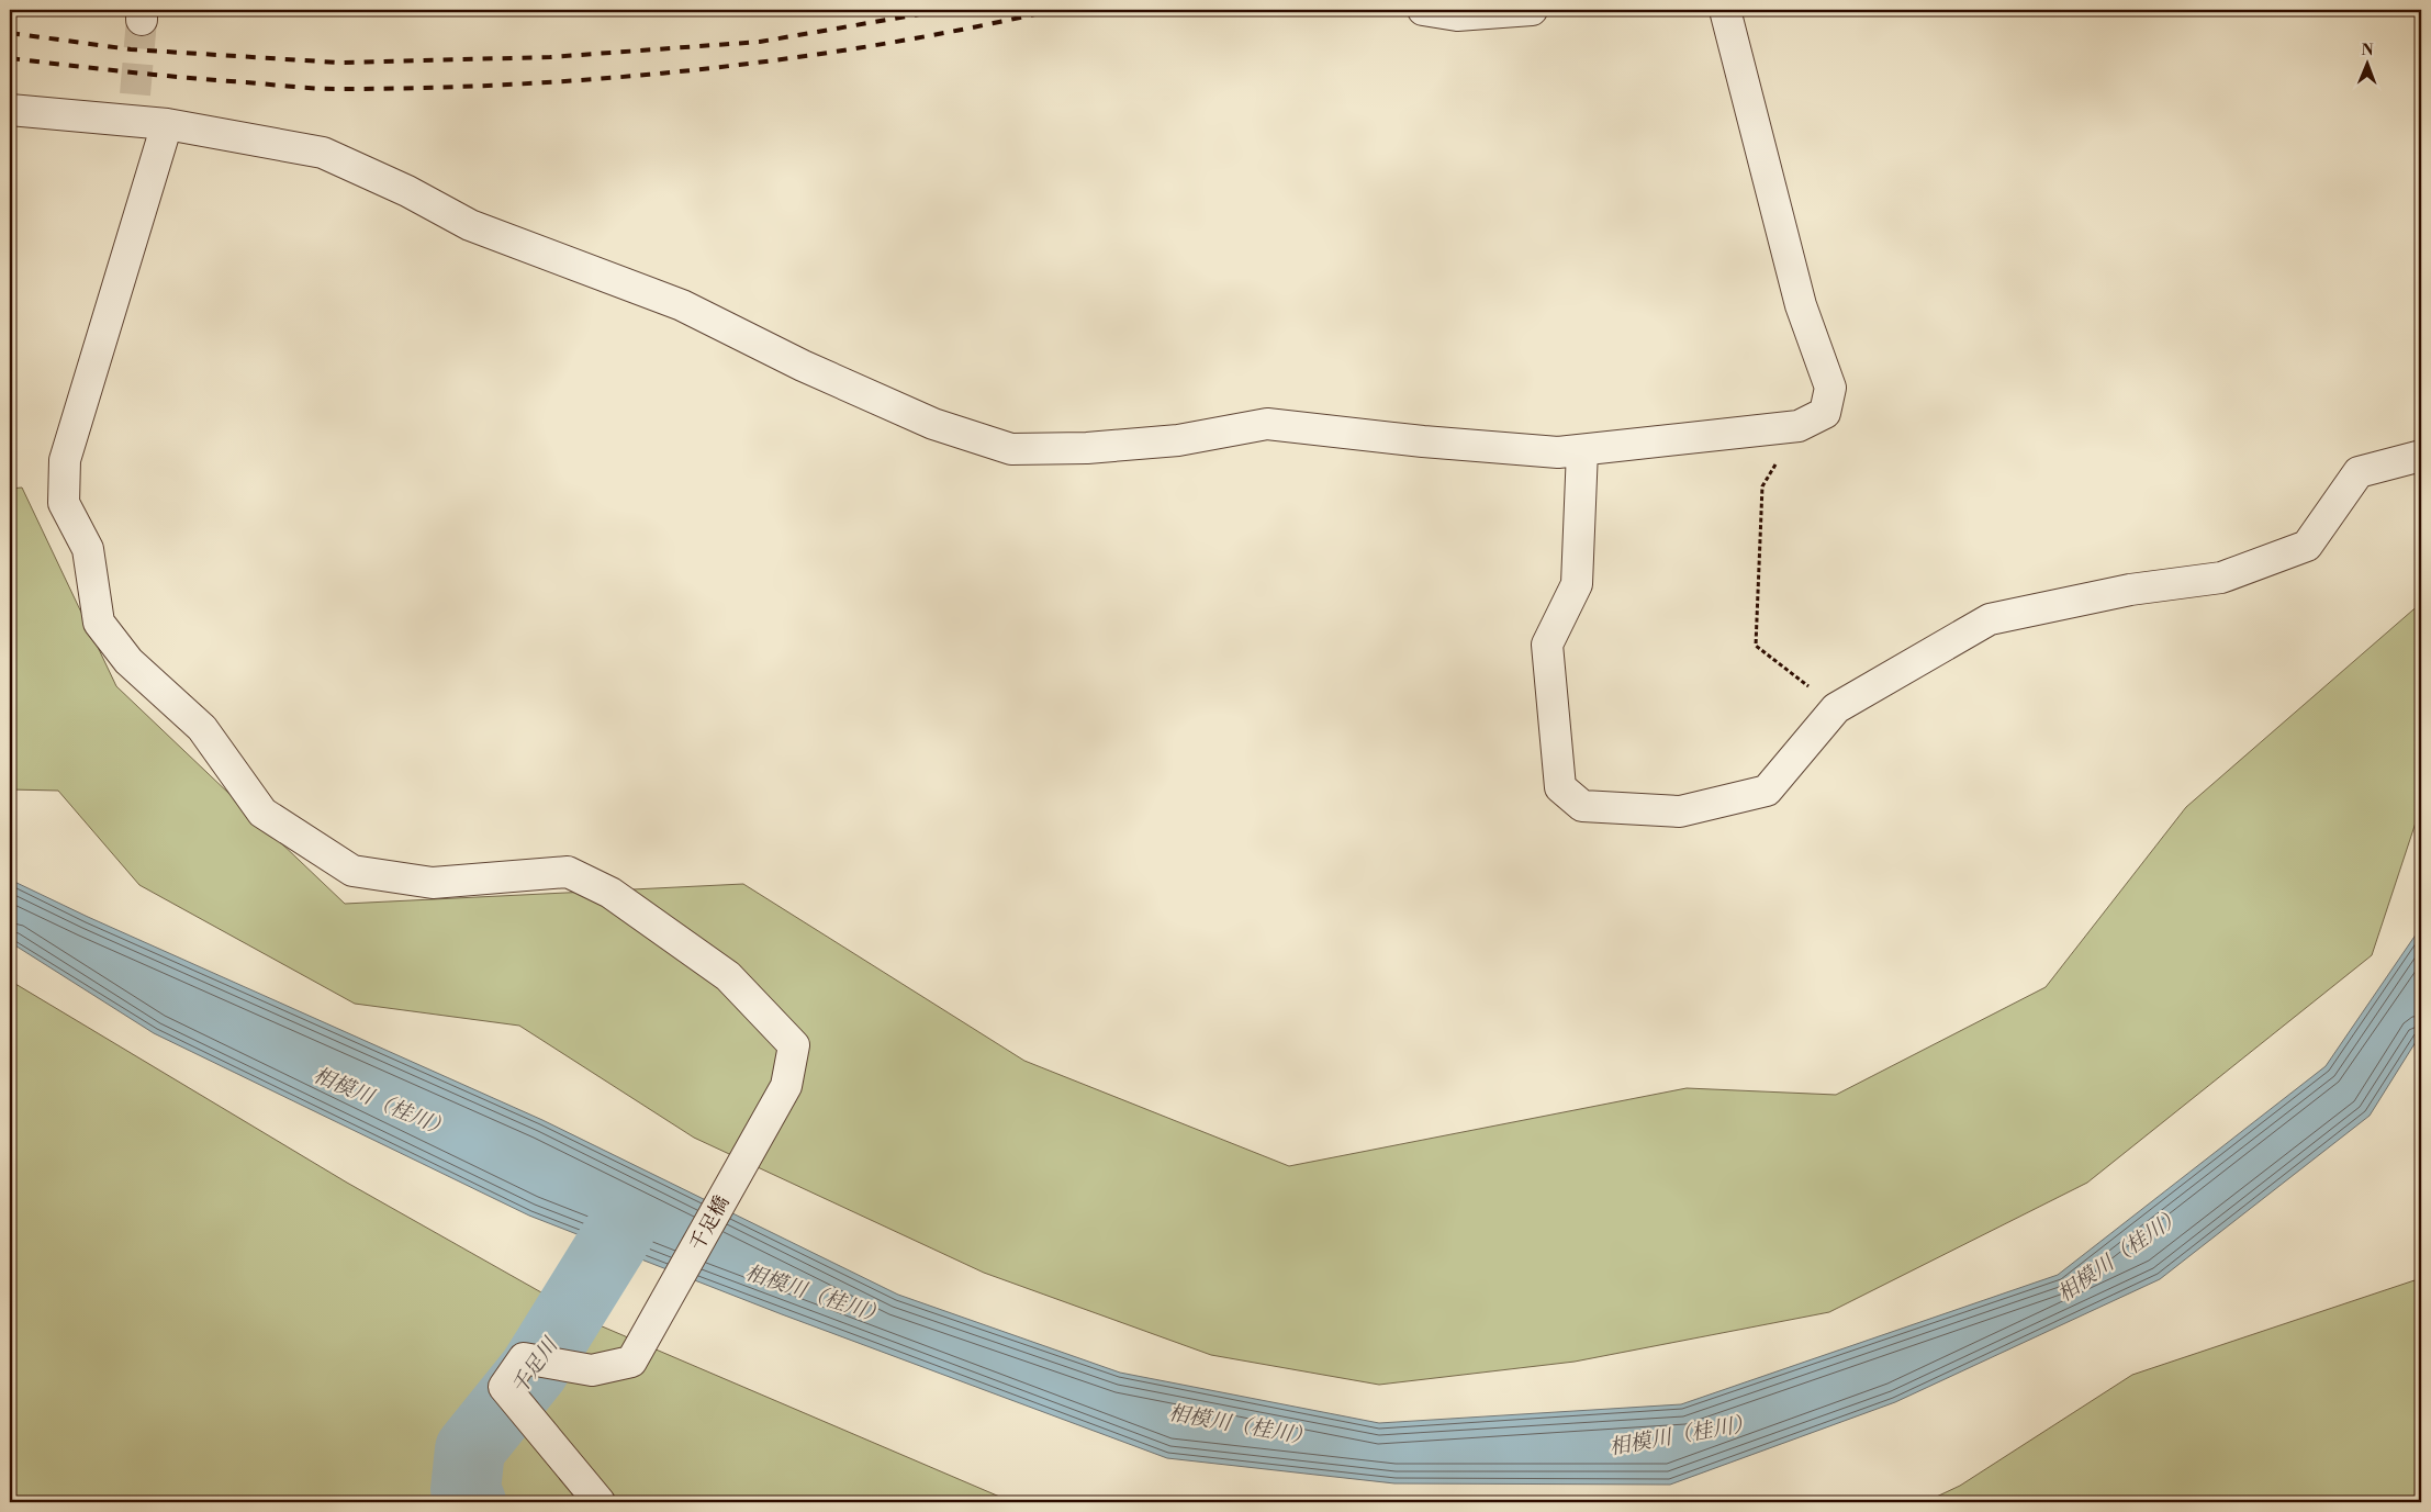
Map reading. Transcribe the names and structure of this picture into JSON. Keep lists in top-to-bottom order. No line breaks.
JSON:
{"streets":{"street":["千足橋"]},"water":["相模川（桂川）","千足川"],"north":"top"}
